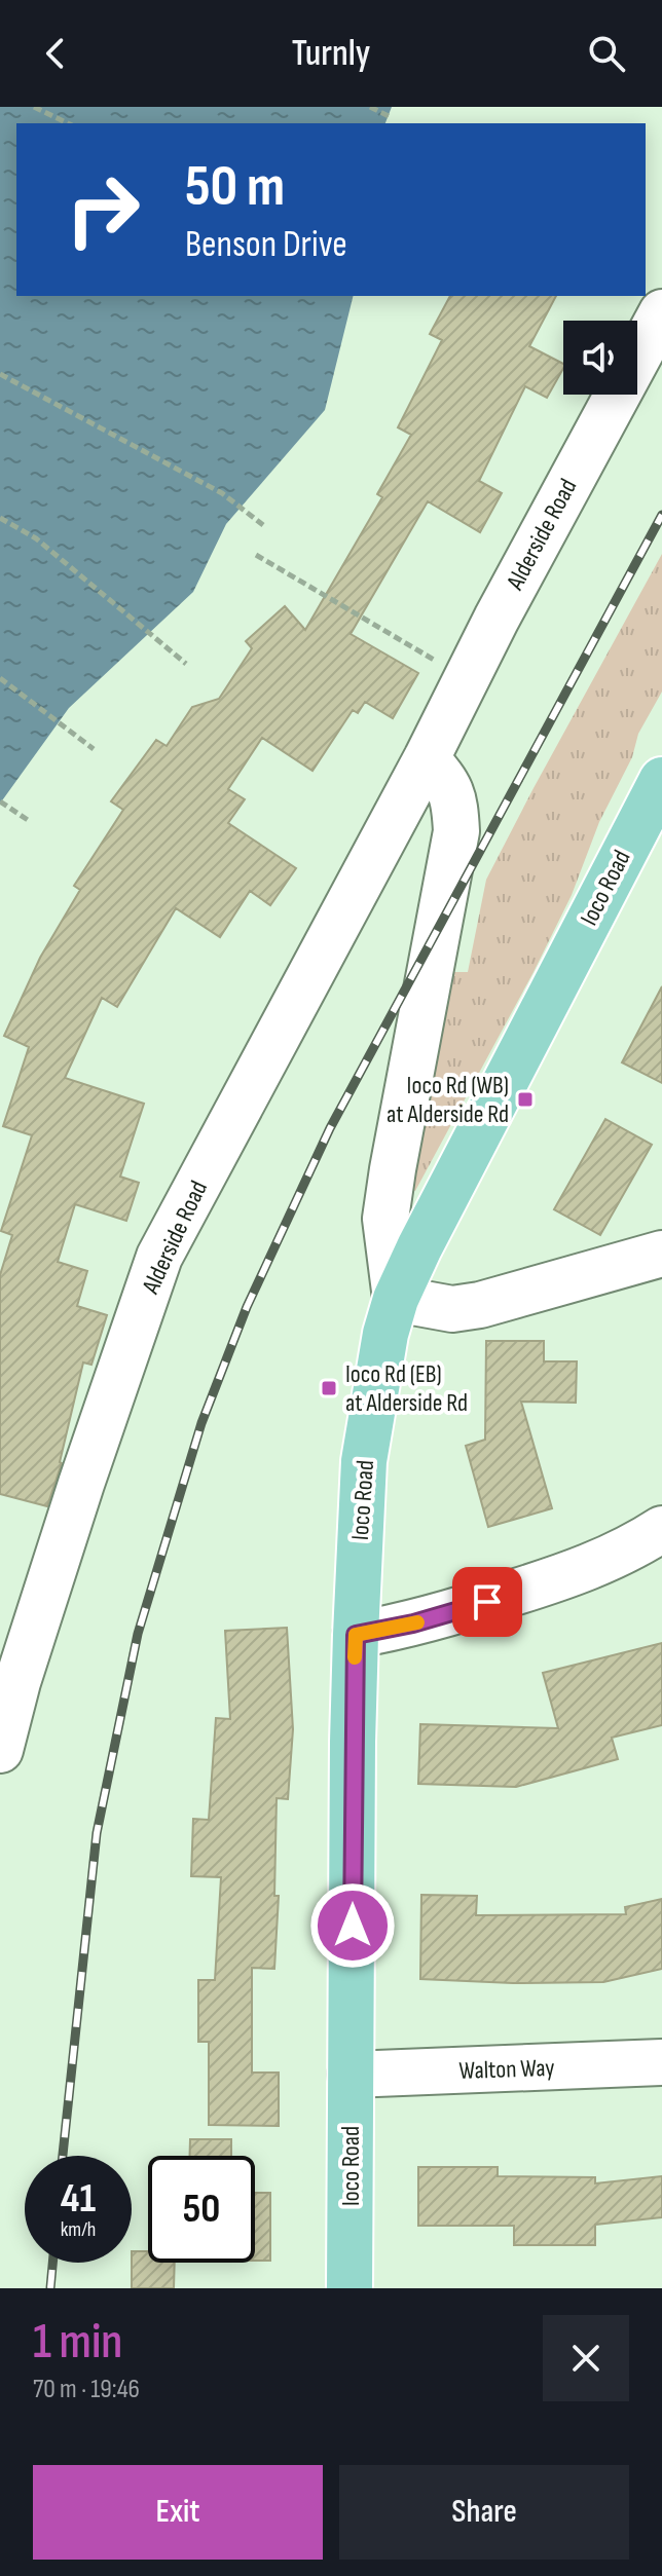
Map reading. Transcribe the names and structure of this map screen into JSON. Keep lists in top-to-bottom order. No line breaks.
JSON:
{"streets":{"main road":["Ioco Road"],"street":["Alderside Road","Walton Way"]},"crossings":[["Ioco Road","Walton Way"]],"places":{"transit":["Ioco Rd (WB) at Alderside Rd","Ioco Rd (EB) at Alderside Rd"]},"page":{"header":"Turnly","turn":["50 m","Benson Drive"],"speed":"41 km/h","limit":"50","heading":["1 min","70 m · 19:46"],"buttons":["Exit","Share"]}}
